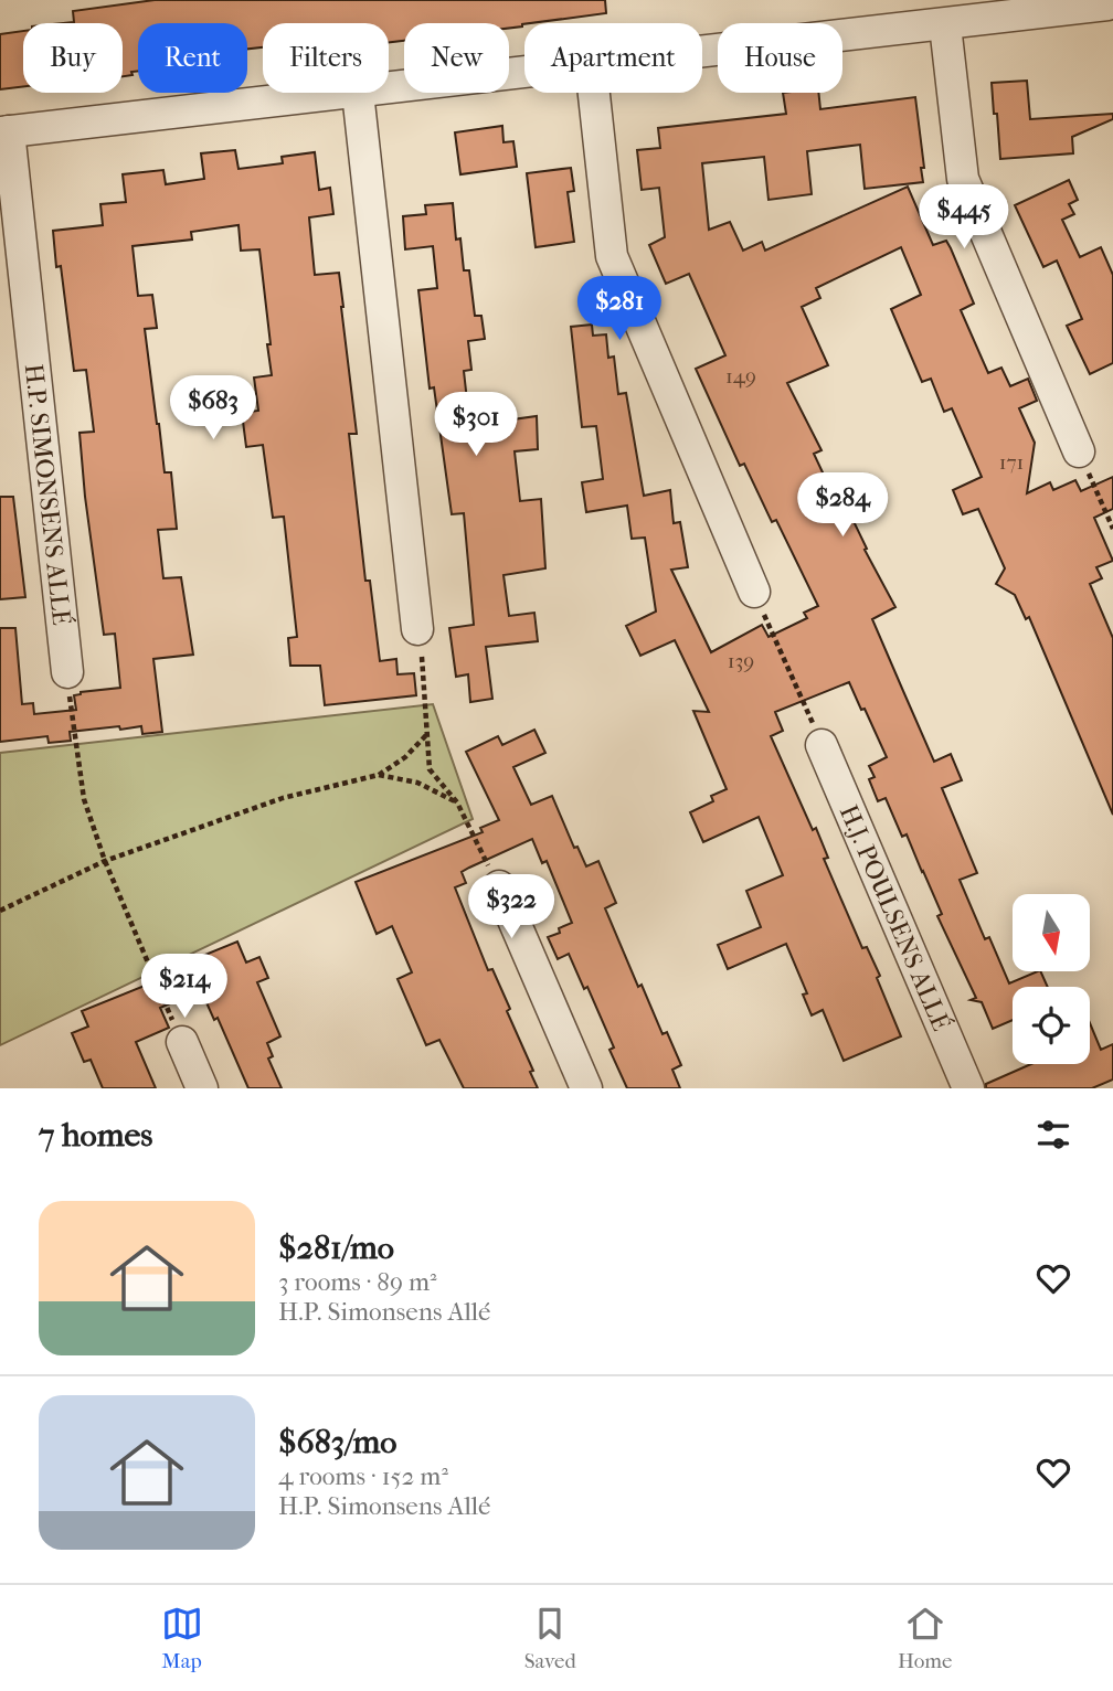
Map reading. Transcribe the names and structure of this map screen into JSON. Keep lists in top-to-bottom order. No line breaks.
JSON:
{"streets":{"street":["H.P. SIMONSENS ALLÉ","H.J. POULSENS ALLÉ"]},"house_numbers":["149","171","139"],"north":"bottom","page":{"chip":["Buy","Rent","Filters","New","Apartment","House"],"price":["$445","$281","$683","$301","$284","$322","$214"],"heading":"7 homes","list":[{"name":"$281/mo","note":"3 rooms · 89 m² · H.P. Simonsens Allé"},{"name":"$683/mo","note":"4 rooms · 152 m² · H.P. Simonsens Allé"}],"tabs":["Map","Saved","Home"]}}
